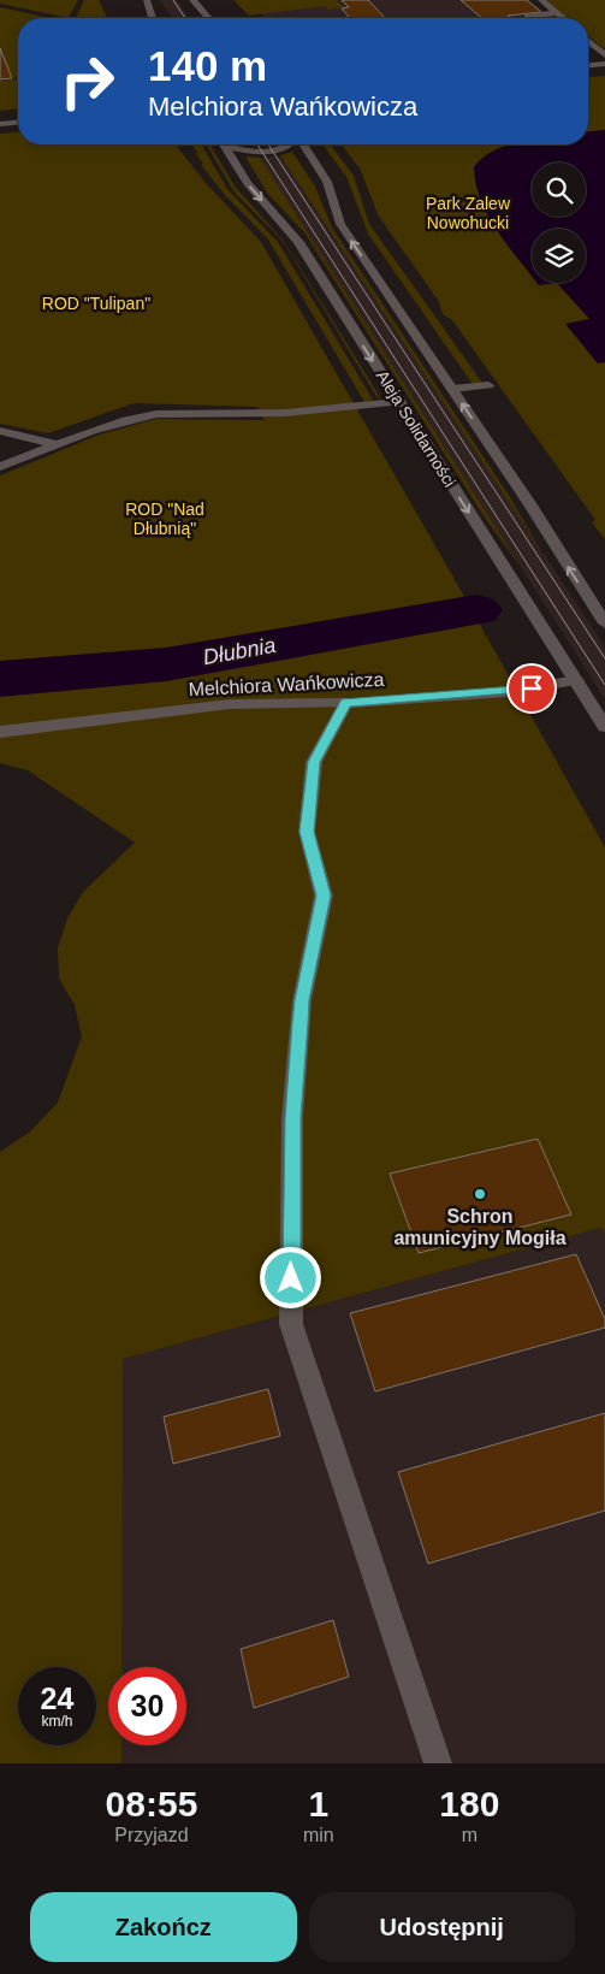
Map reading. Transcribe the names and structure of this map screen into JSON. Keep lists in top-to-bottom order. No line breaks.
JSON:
{"streets":{"street":["Aleja Solidarności","Melchiora Wańkowicza"]},"crossings":[["Aleja Solidarności","Melchiora Wańkowicza"]],"water":["Dłubnia"],"parks":["Park Zalew Nowohucki","ROD \"Tulipan\"","ROD \"Nad Dłubnią\""],"places":["Schron amunicyjny Mogiła"],"page":{"turn":["140 m","Melchiora Wańkowicza"],"speed":"24 km/h","limit":"30","eta":["08:55","Przyjazd","1","min","180","m"],"buttons":["Zakończ","Udostępnij"]}}
